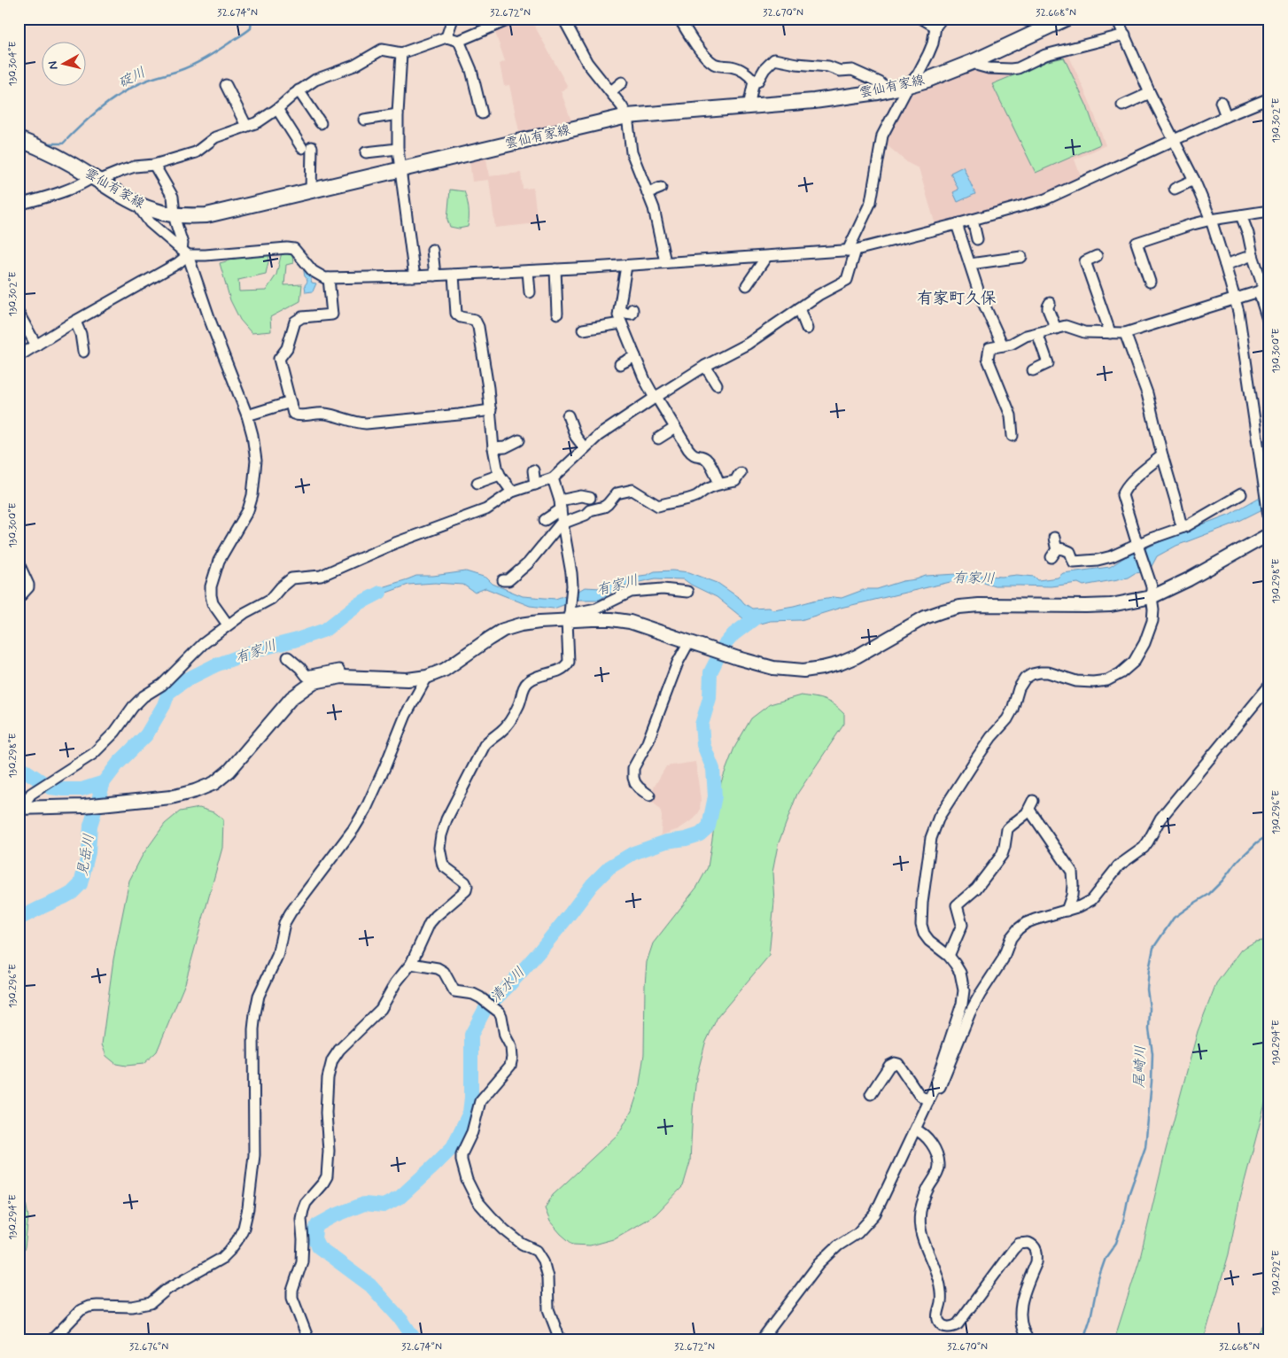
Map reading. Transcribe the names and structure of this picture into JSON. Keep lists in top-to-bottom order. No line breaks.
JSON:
{"streets":{"main road":["雲仙有家線"]},"districts":["有家町久保"],"water":["碇川","有家川","見岳川","清水川","尾崎川"],"north":"left","coordinates":["32.674°N","32.672°N","32.670°N","32.668°N","130.304°E","130.302°E","130.300°E","130.298°E","130.296°E","130.294°E","130.292°E","32.676°N"]}
